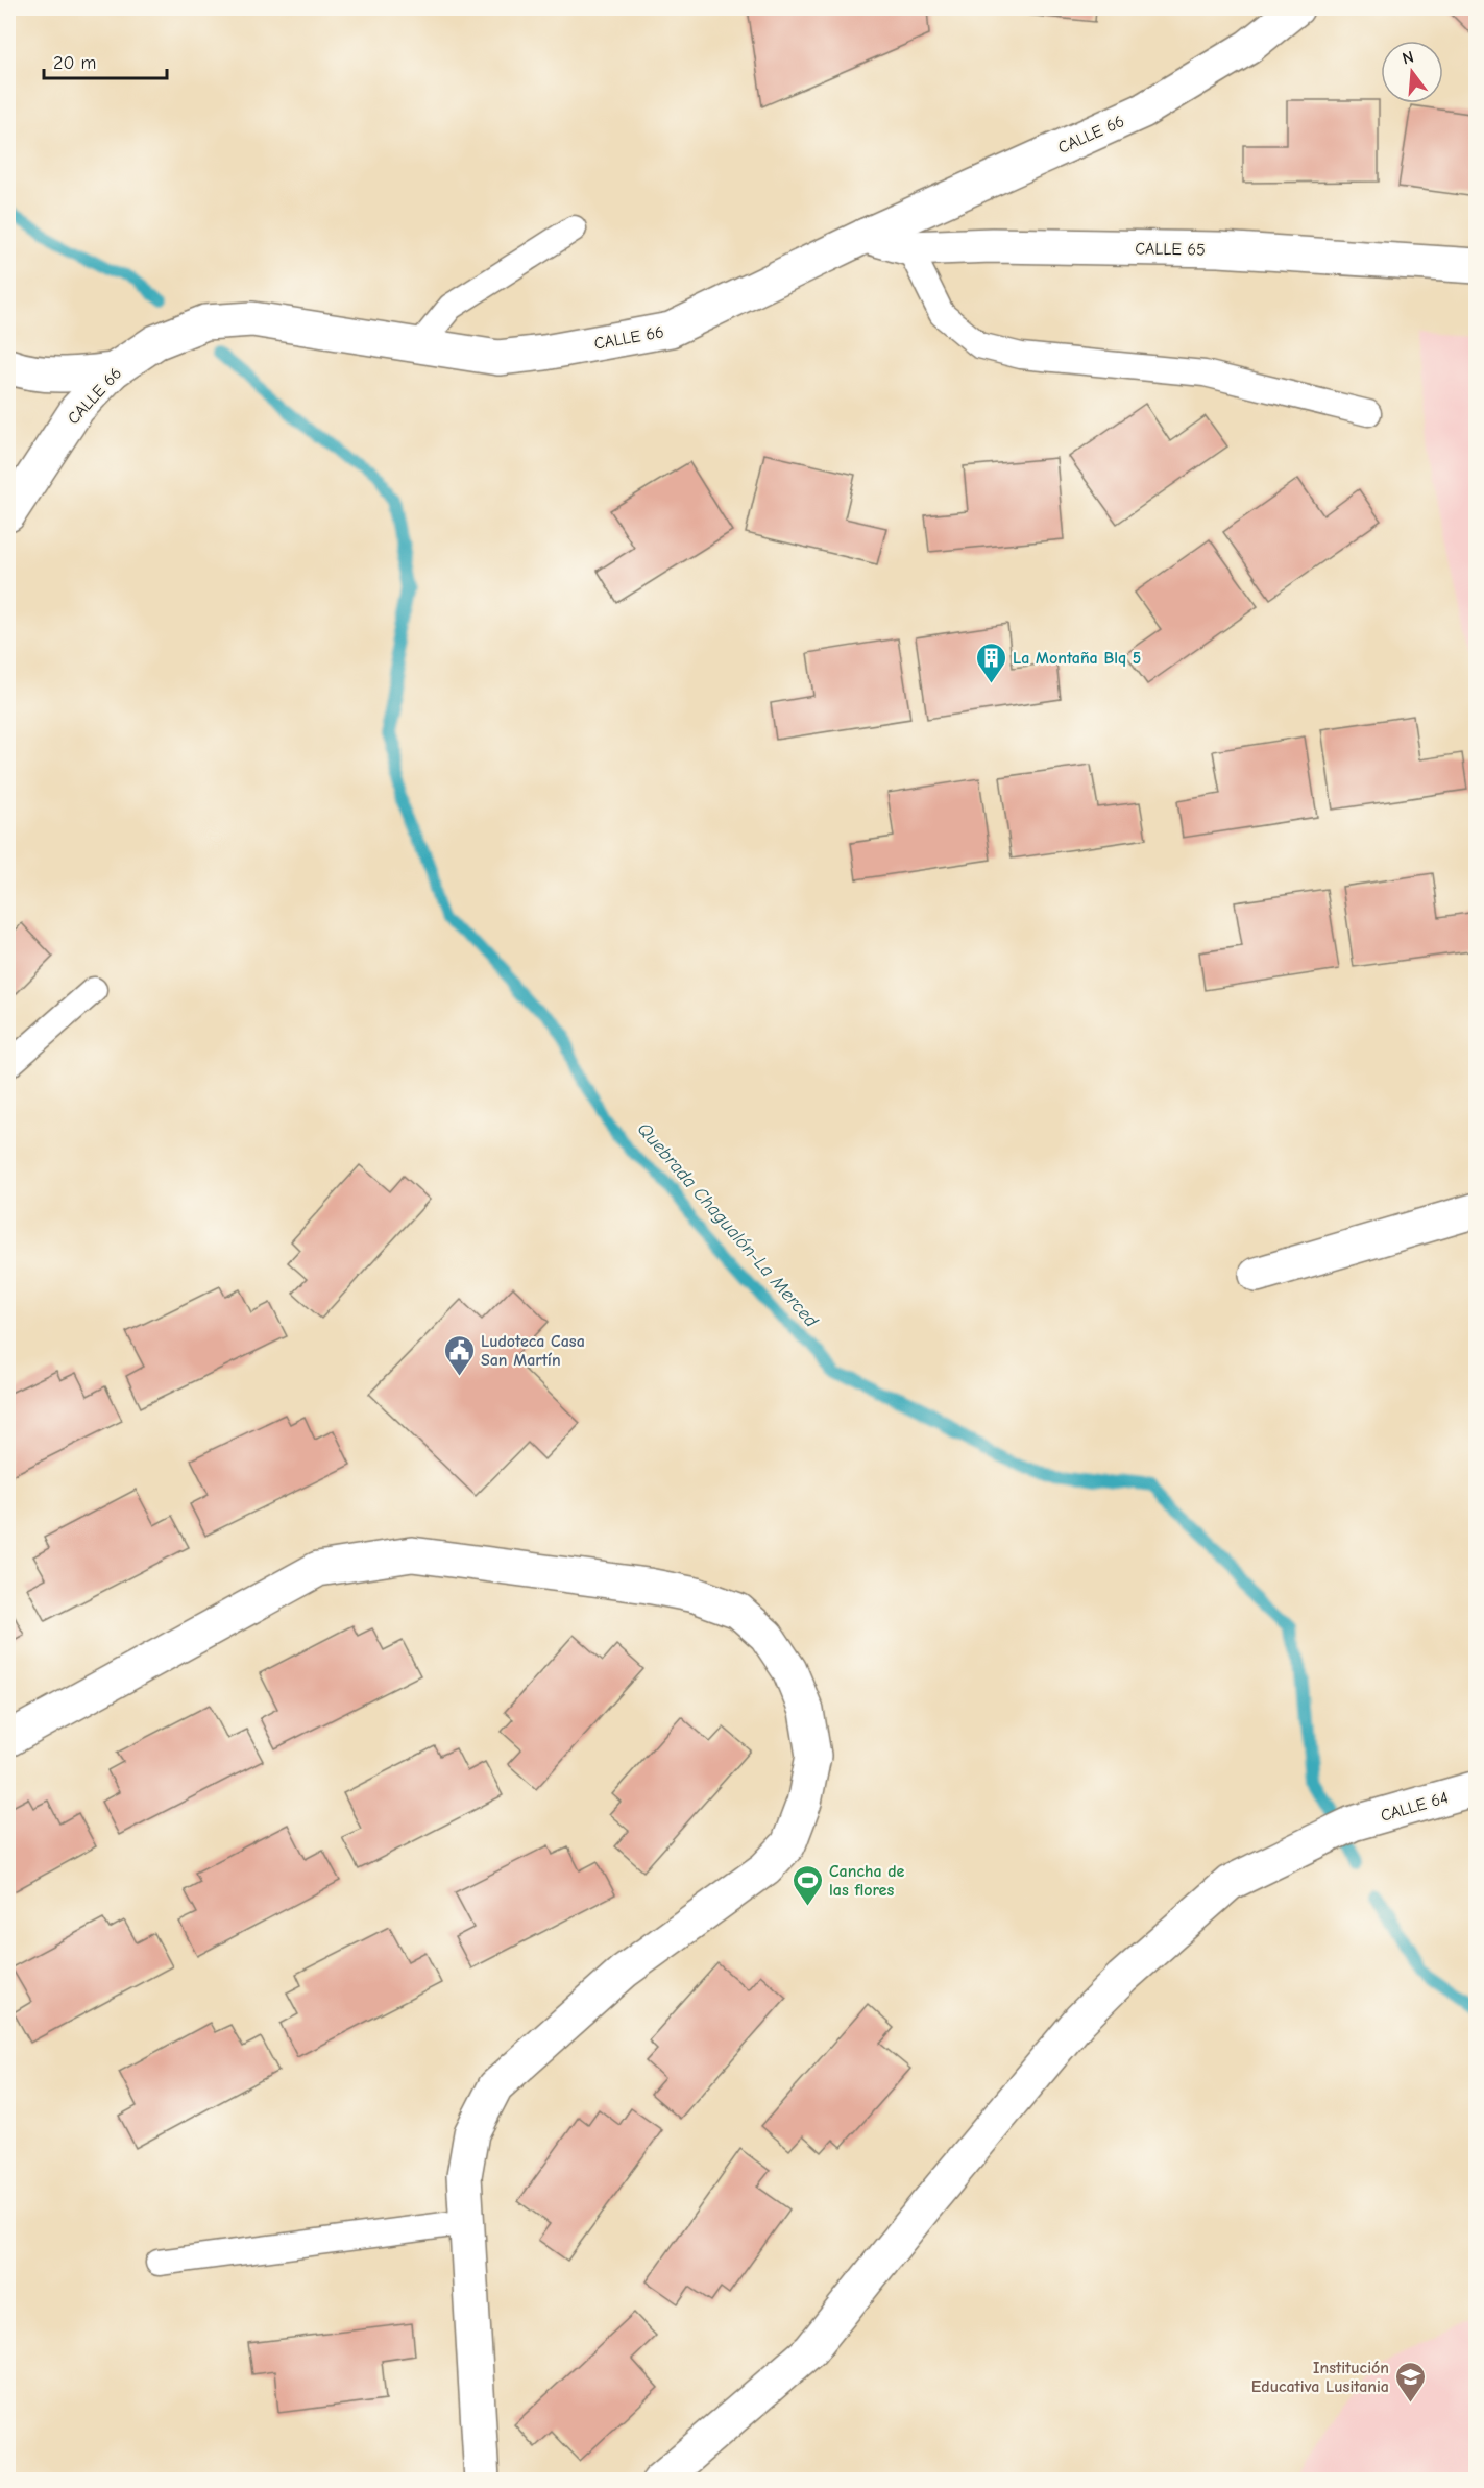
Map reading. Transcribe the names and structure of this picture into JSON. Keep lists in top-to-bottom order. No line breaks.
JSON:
{"streets":{"street":["CALLE 66","CALLE 65","CALLE 64"]},"crossings":[["CALLE 66","CALLE 65"]],"water":["Quebrada Chagualón-La Merced"],"places":{"building":["La Montaña Blq 5"],"public building":["Ludoteca Casa San Martín"],"sports":["Cancha de las flores"],"school or university":["Institución Educativa Lusitania"]},"scale_bar":"20 m","north":"top"}
